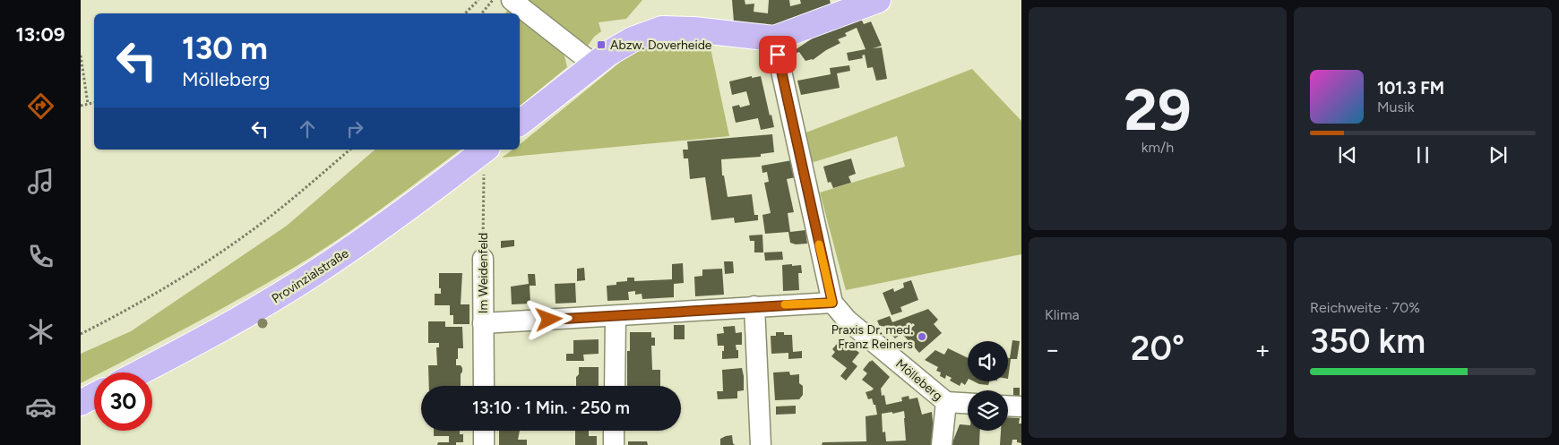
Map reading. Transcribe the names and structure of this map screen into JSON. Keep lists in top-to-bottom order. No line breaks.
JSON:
{"streets":{"main road":["Provinzialstraße"],"street":["Im Weidenfeld","Mölleberg"]},"crossings":[["Im Weidenfeld","Provinzialstraße"]],"places":{"transit":["Abzw. Doverheide"],"other":["Praxis Dr. med. Franz Reiners"]},"page":{"tabs":"13:09","tile":[["29","km/h"],"Klima",["Reichweite · 70%","350 km"]],"turn":["130 m","Mölleberg"],"song":["101.3 FM","Musik"],"heat":["−","20°","+"],"limit":"30","trip":"13:10 · 1 Min. · 250 m"}}
